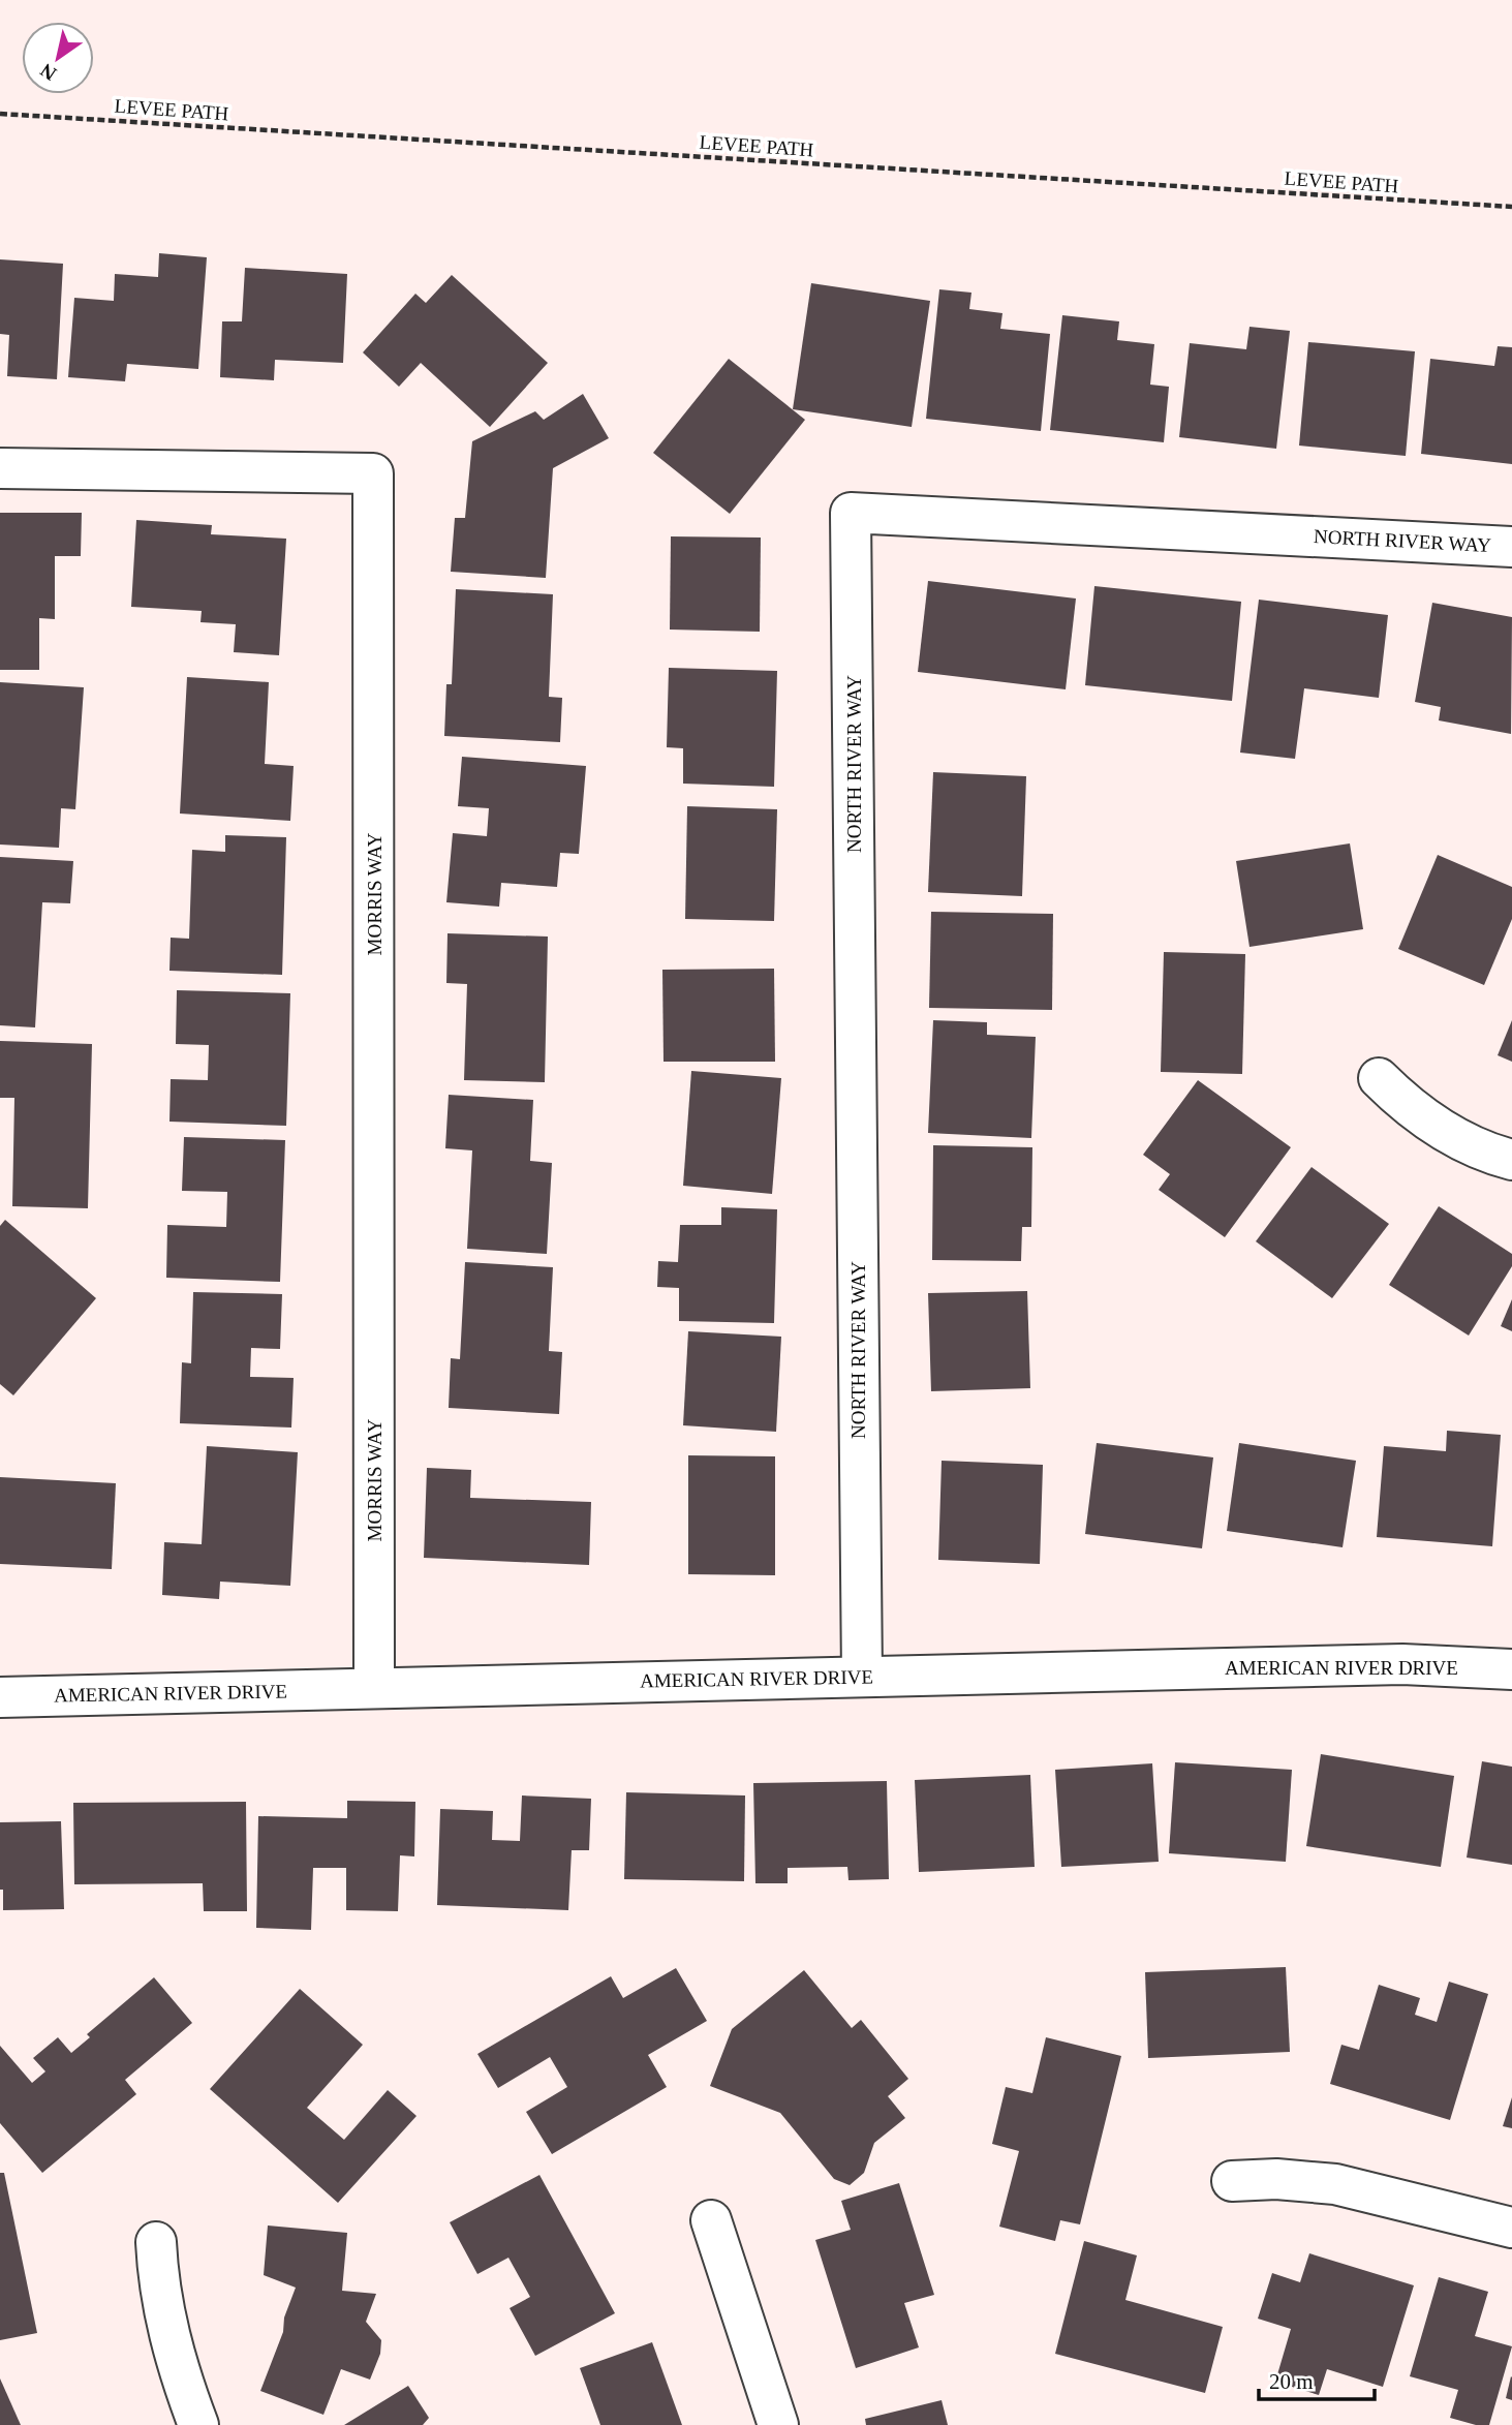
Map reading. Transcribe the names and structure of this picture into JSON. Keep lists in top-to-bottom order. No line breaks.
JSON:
{"streets":{"street":["NORTH RIVER WAY","MORRIS WAY","AMERICAN RIVER DRIVE"],"path":["LEVEE PATH"]},"crossings":[["NORTH RIVER WAY","AMERICAN RIVER DRIVE"],["MORRIS WAY","AMERICAN RIVER DRIVE"]],"scale_bar":"20 m","north":"bottom left"}
